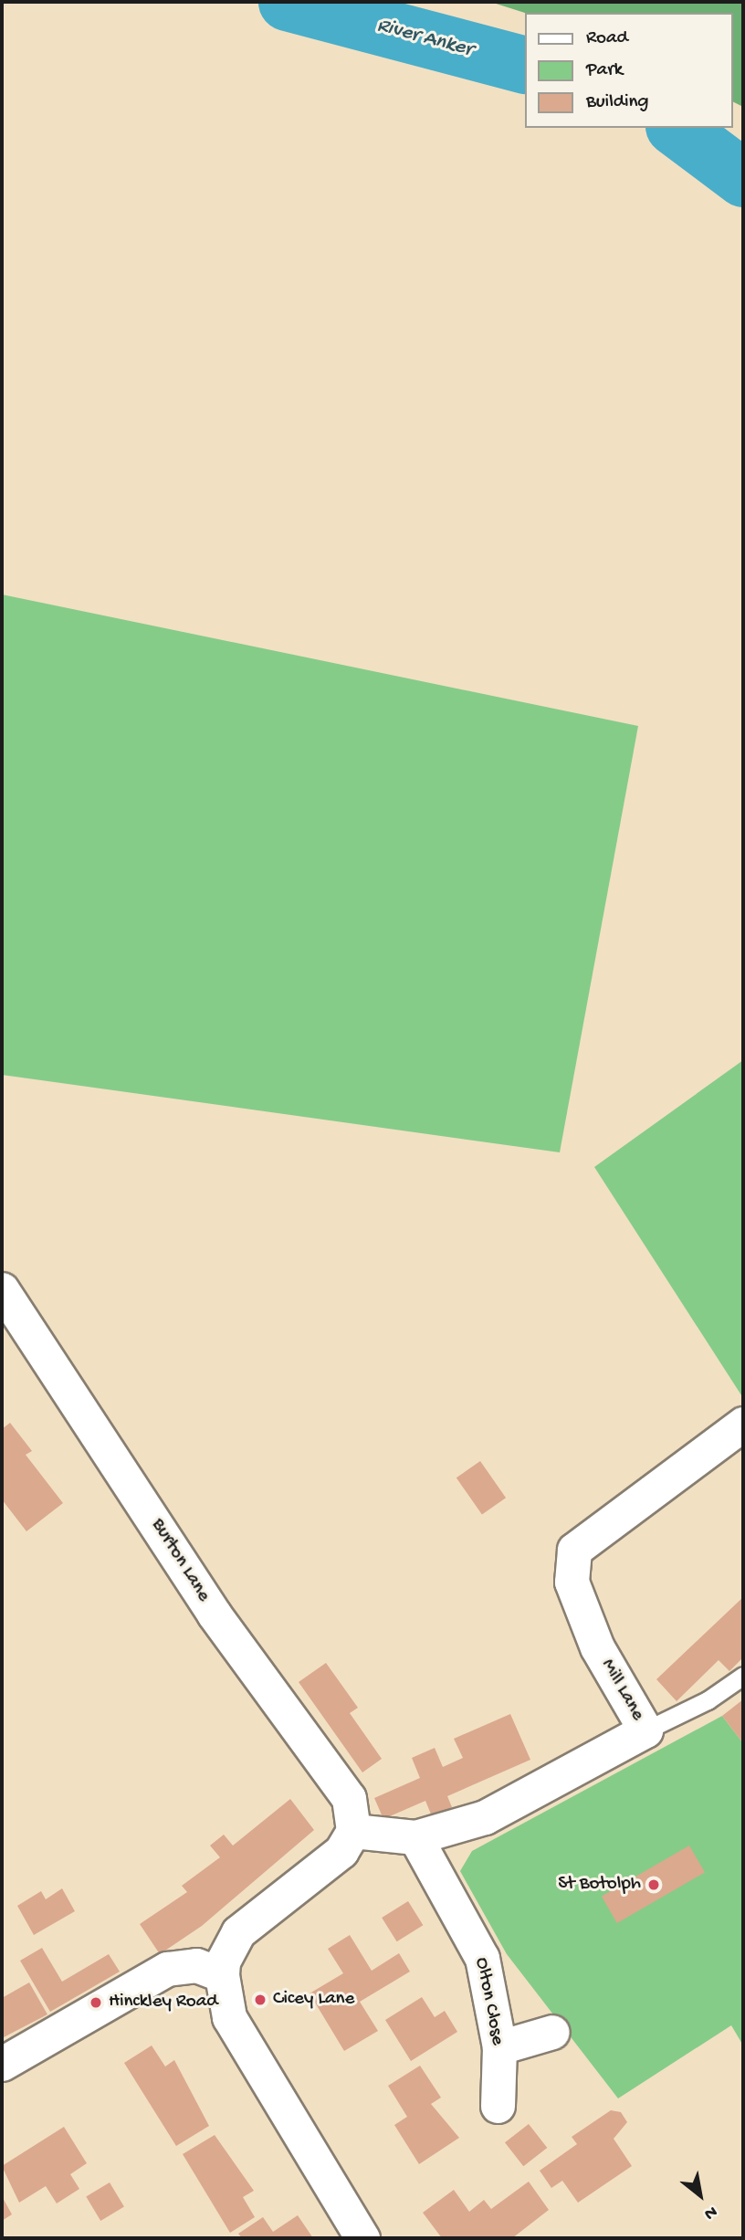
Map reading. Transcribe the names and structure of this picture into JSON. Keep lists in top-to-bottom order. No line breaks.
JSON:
{"streets":{"street":["Burton Lane","Mill Lane","Olton Close"]},"crossings":[["Burton Lane","Mill Lane"],["Mill Lane","Olton Close"]],"water":["River Anker"],"places":["St Botolph","Cicey Lane","Hinckley Road"],"legend":["Road","Park","Building"],"north":"bottom right"}
